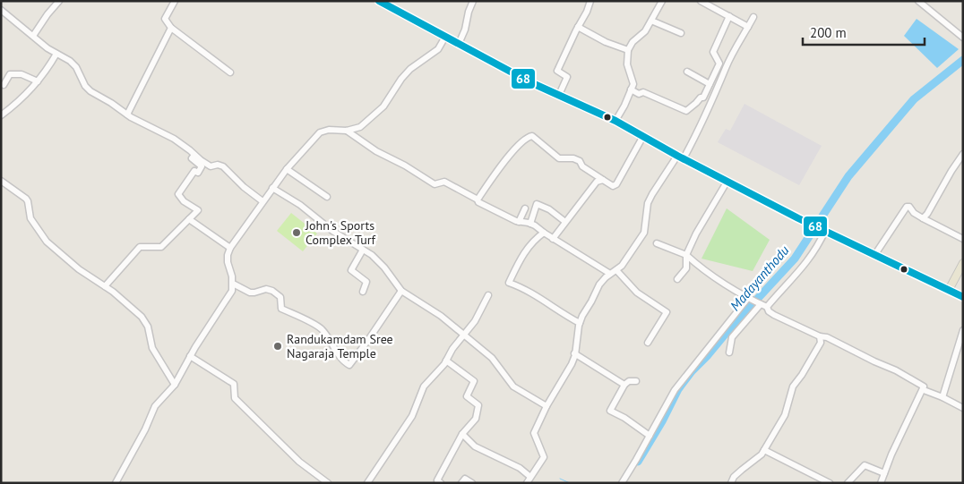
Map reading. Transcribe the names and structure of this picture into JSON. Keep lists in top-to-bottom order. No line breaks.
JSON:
{"water":["Madayanthodu"],"places":["John's Sports Complex Turf","Randukamdam Sree Nagaraja Temple"],"lines":["transit line 68"],"scale_bar":"200 m"}
